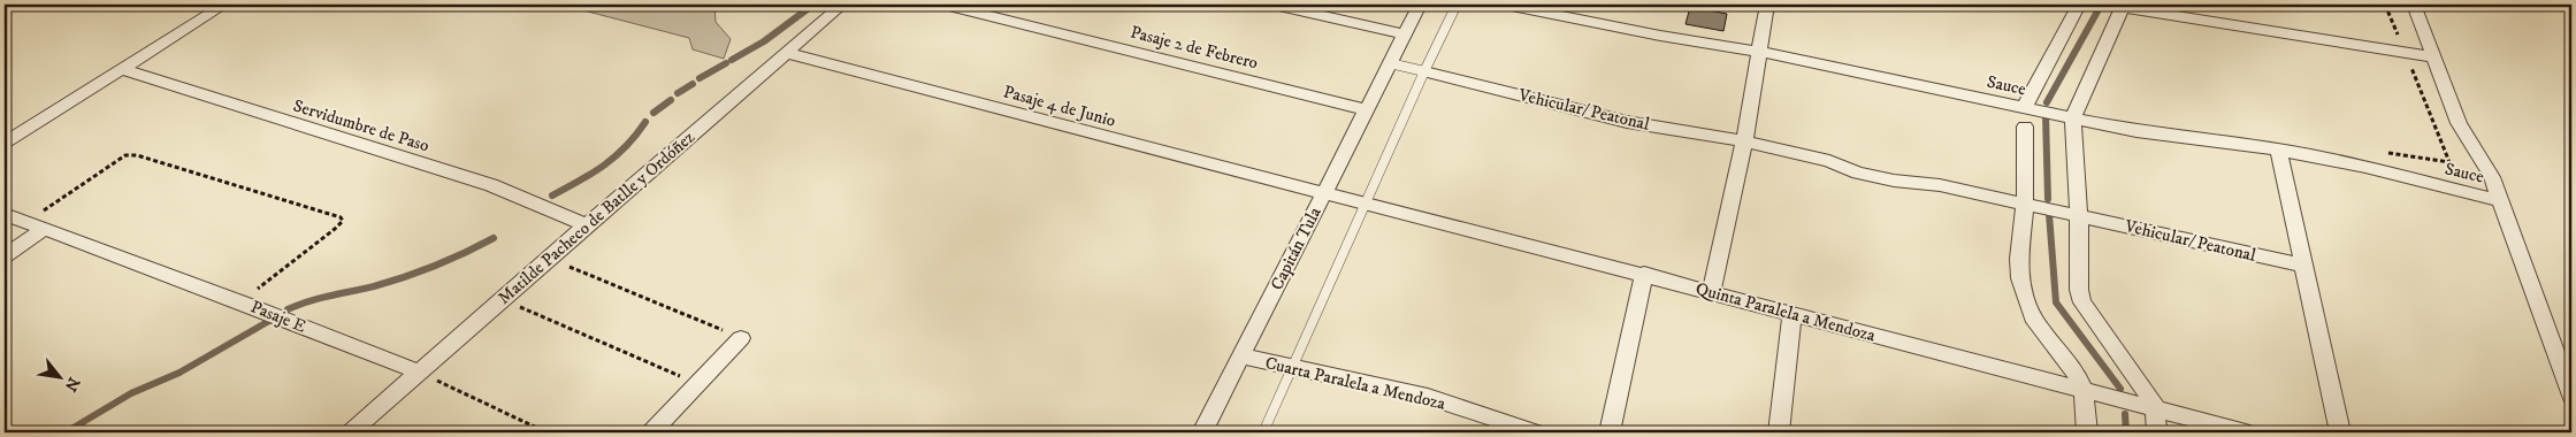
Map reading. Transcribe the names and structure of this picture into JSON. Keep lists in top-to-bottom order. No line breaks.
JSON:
{"streets":{"street":["Pasaje 2 de Febrero","Sauce","Pasaje 4 de Junio","Vehicular/ Peatonal","Servidumbre de Paso","Matilde Pacheco de Batlle y Ordóñez","Capitán Tula","Quinta Paralela a Mendoza","Pasaje E","Cuarta Paralela a Mendoza"]},"crossings":[["Pasaje 2 de Febrero","Capitán Tula"],["Pasaje 4 de Junio","Matilde Pacheco de Batlle y Ordóñez"],["Pasaje 4 de Junio","Capitán Tula"],["Pasaje 4 de Junio","Quinta Paralela a Mendoza"],["Servidumbre de Paso","Matilde Pacheco de Batlle y Ordóñez"],["Matilde Pacheco de Batlle y Ordóñez","Pasaje E"],["Capitán Tula","Quinta Paralela a Mendoza"],["Capitán Tula","Cuarta Paralela a Mendoza"]],"north":"bottom right"}
